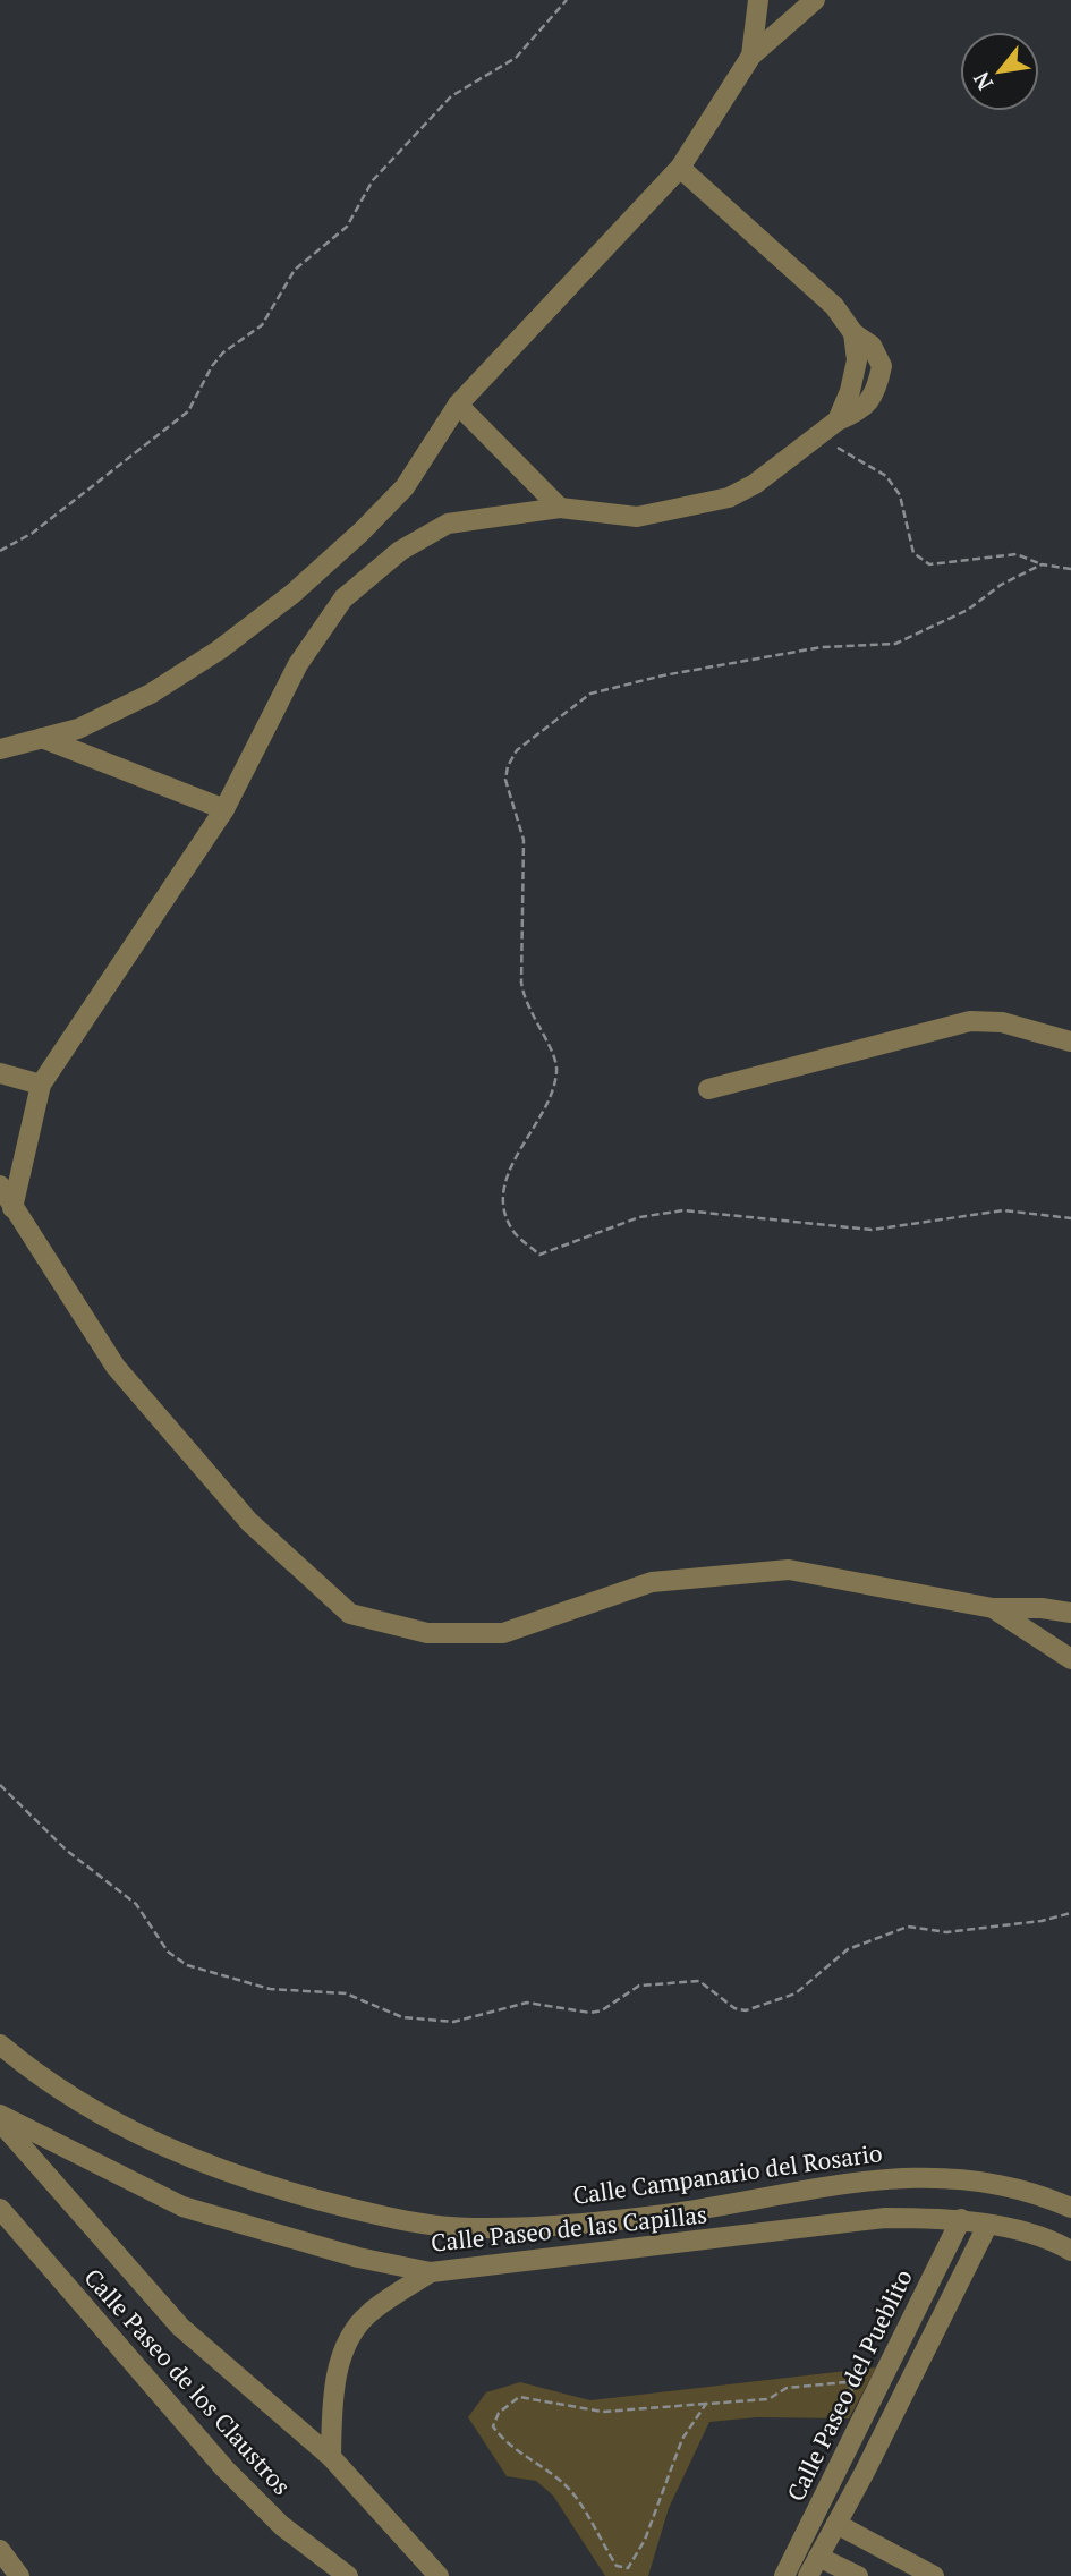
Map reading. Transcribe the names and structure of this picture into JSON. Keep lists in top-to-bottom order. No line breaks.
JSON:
{"streets":{"street":["Calle Campanario del Rosario","Calle Paseo de las Capillas","Calle Paseo de los Claustros","Calle Paseo del Pueblito"]},"crossings":[["Calle Paseo de las Capillas","Calle Paseo del Pueblito"]],"north":"bottom left"}
